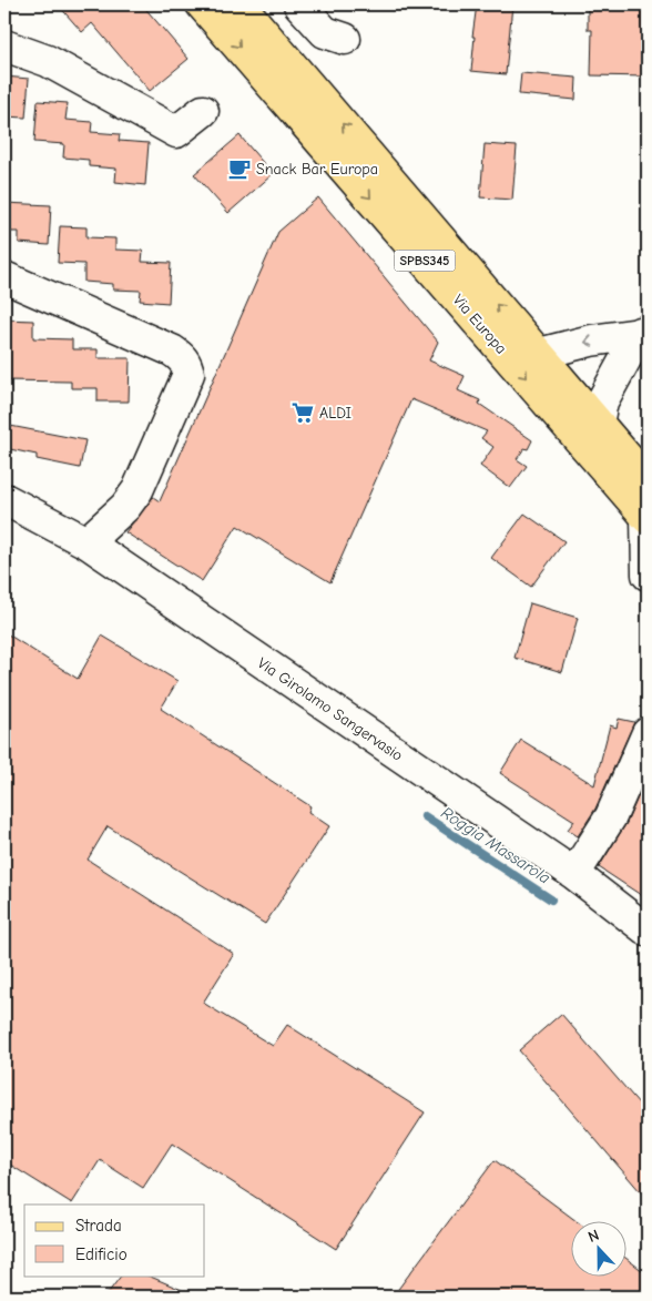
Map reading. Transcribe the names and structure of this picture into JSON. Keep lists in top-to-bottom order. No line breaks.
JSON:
{"streets":{"main road":["SPBS345","Via Europa"],"street":["Via Girolamo Sangervasio"]},"water":["Roggia Massarola"],"places":{"cafe":["Snack Bar Europa"],"supermarket":["ALDI"]},"legend":["Strada","Edificio"],"north":"top"}
